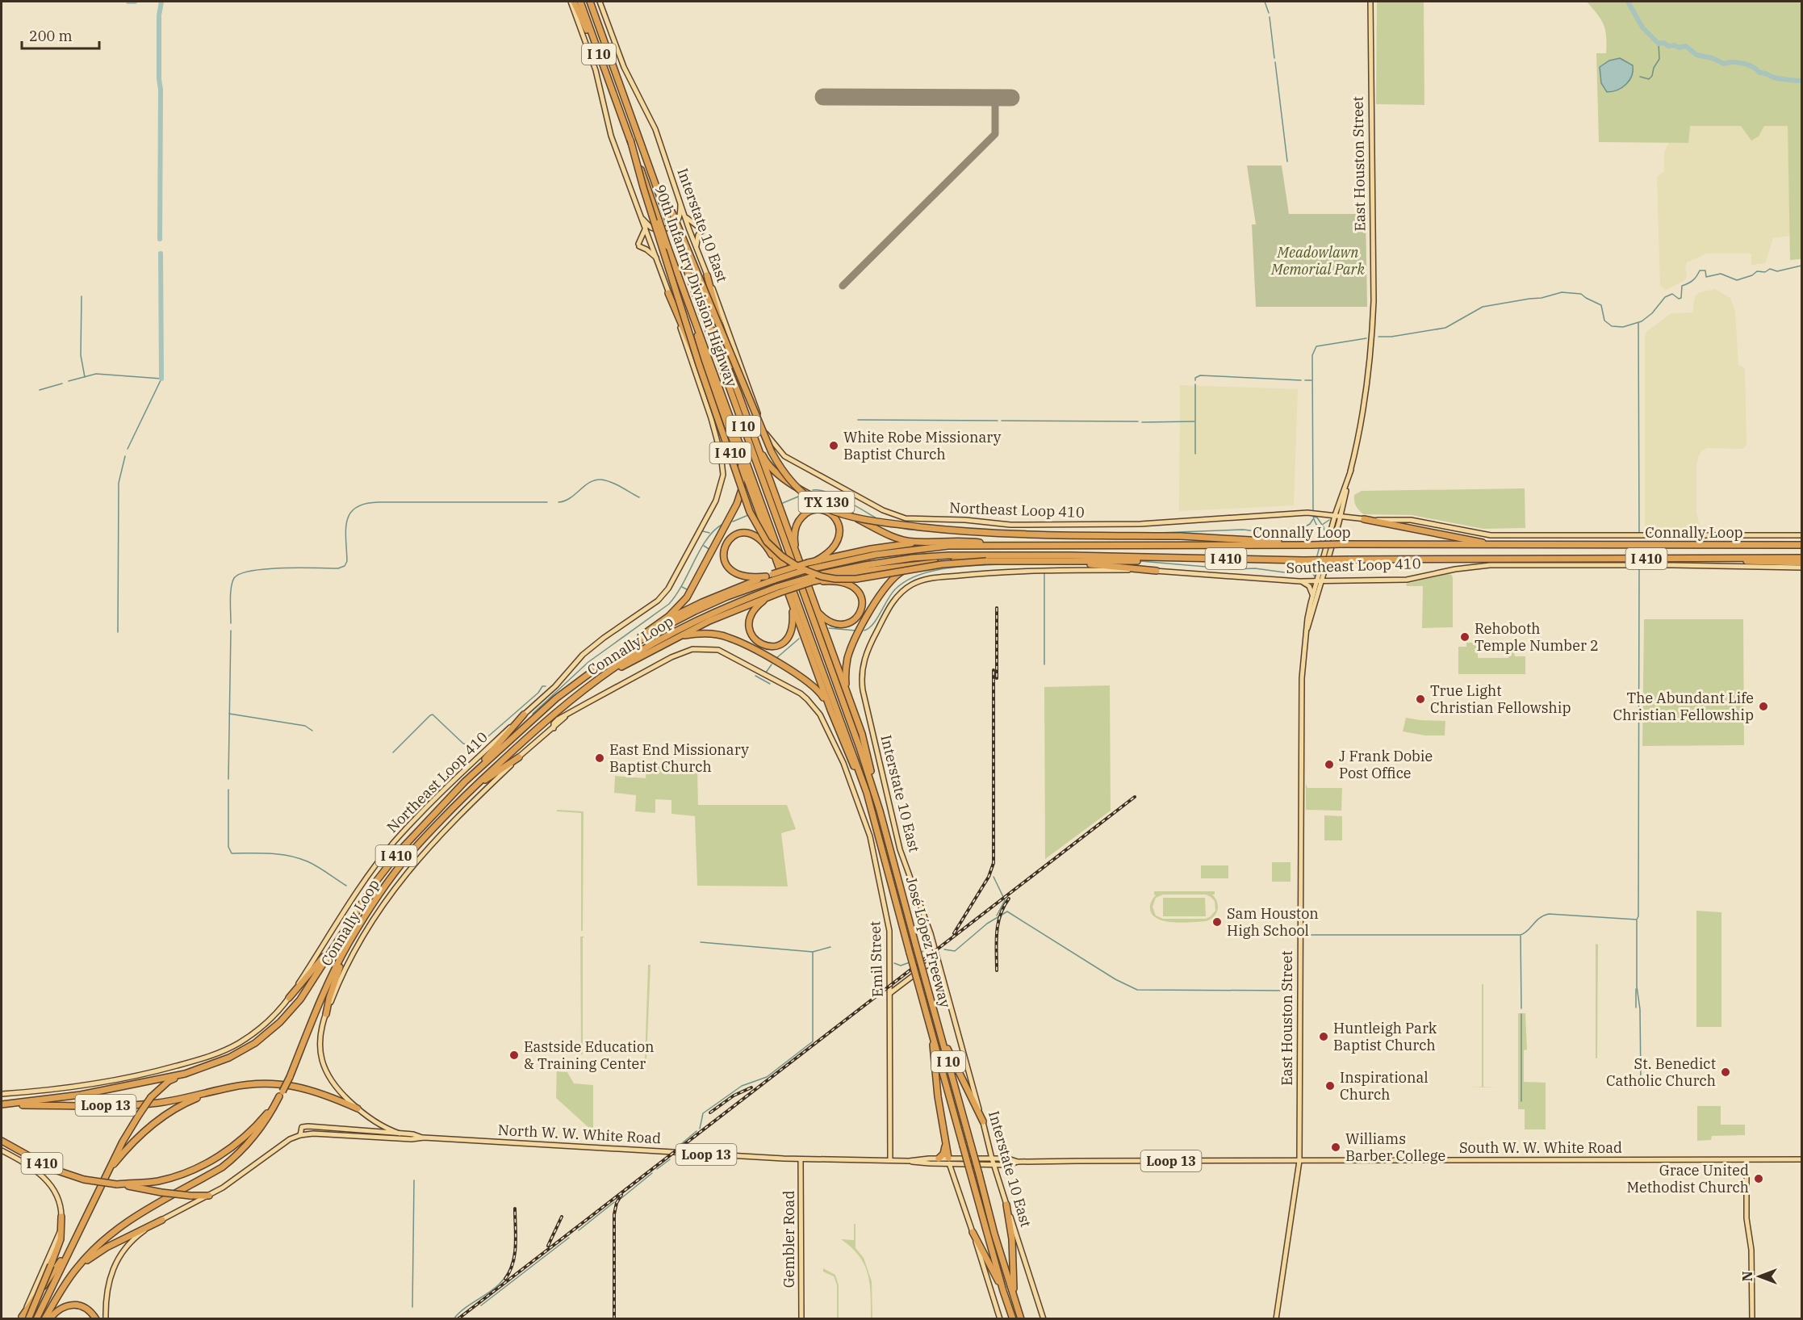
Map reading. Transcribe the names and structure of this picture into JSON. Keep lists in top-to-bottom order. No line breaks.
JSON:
{"streets":{"highway":["I 10","90th Infantry Division Highway","I 410","TX 130","Connally Loop","José López Freeway","Loop 13"],"main road":["East Houston Street","Interstate 10 East","Northeast Loop 410","Southeast Loop 410","Emil Street","North W. W. White Road","South W. W. White Road","Gembler Road"]},"crossings":[["East Houston Street","Southeast Loop 410"],["East Houston Street","South W. W. White Road"],["Interstate 10 East","Northeast Loop 410"],["Interstate 10 East","Southeast Loop 410"],["Interstate 10 East","North W. W. White Road"],["Interstate 10 East","South W. W. White Road"],["90th Infantry Division Highway","I 410"],["90th Infantry Division Highway","TX 130"],["90th Infantry Division Highway","José López Freeway"],["TX 130","Connally Loop"],["Connally Loop","Loop 13"],["Emil Street","North W. W. White Road"],["Loop 13","North W. W. White Road"],["North W. W. White Road","South W. W. White Road"],["North W. W. White Road","Gembler Road"]],"parks":["Meadowlawn Memorial Park"],"places":["White Robe Missionary Baptist Church","Rehoboth Temple Number 2","True Light Christian Fellowship","The Abundant Life Christian Fellowship","East End Missionary Baptist Church","J Frank Dobie Post Office","Sam Houston High School","Huntleigh Park Baptist Church","Eastside Education & Training Center","St. Benedict Catholic Church","Inspirational Church","Williams Barber College","Grace United Methodist Church"],"scale_bar":"200 m","north":"left"}
